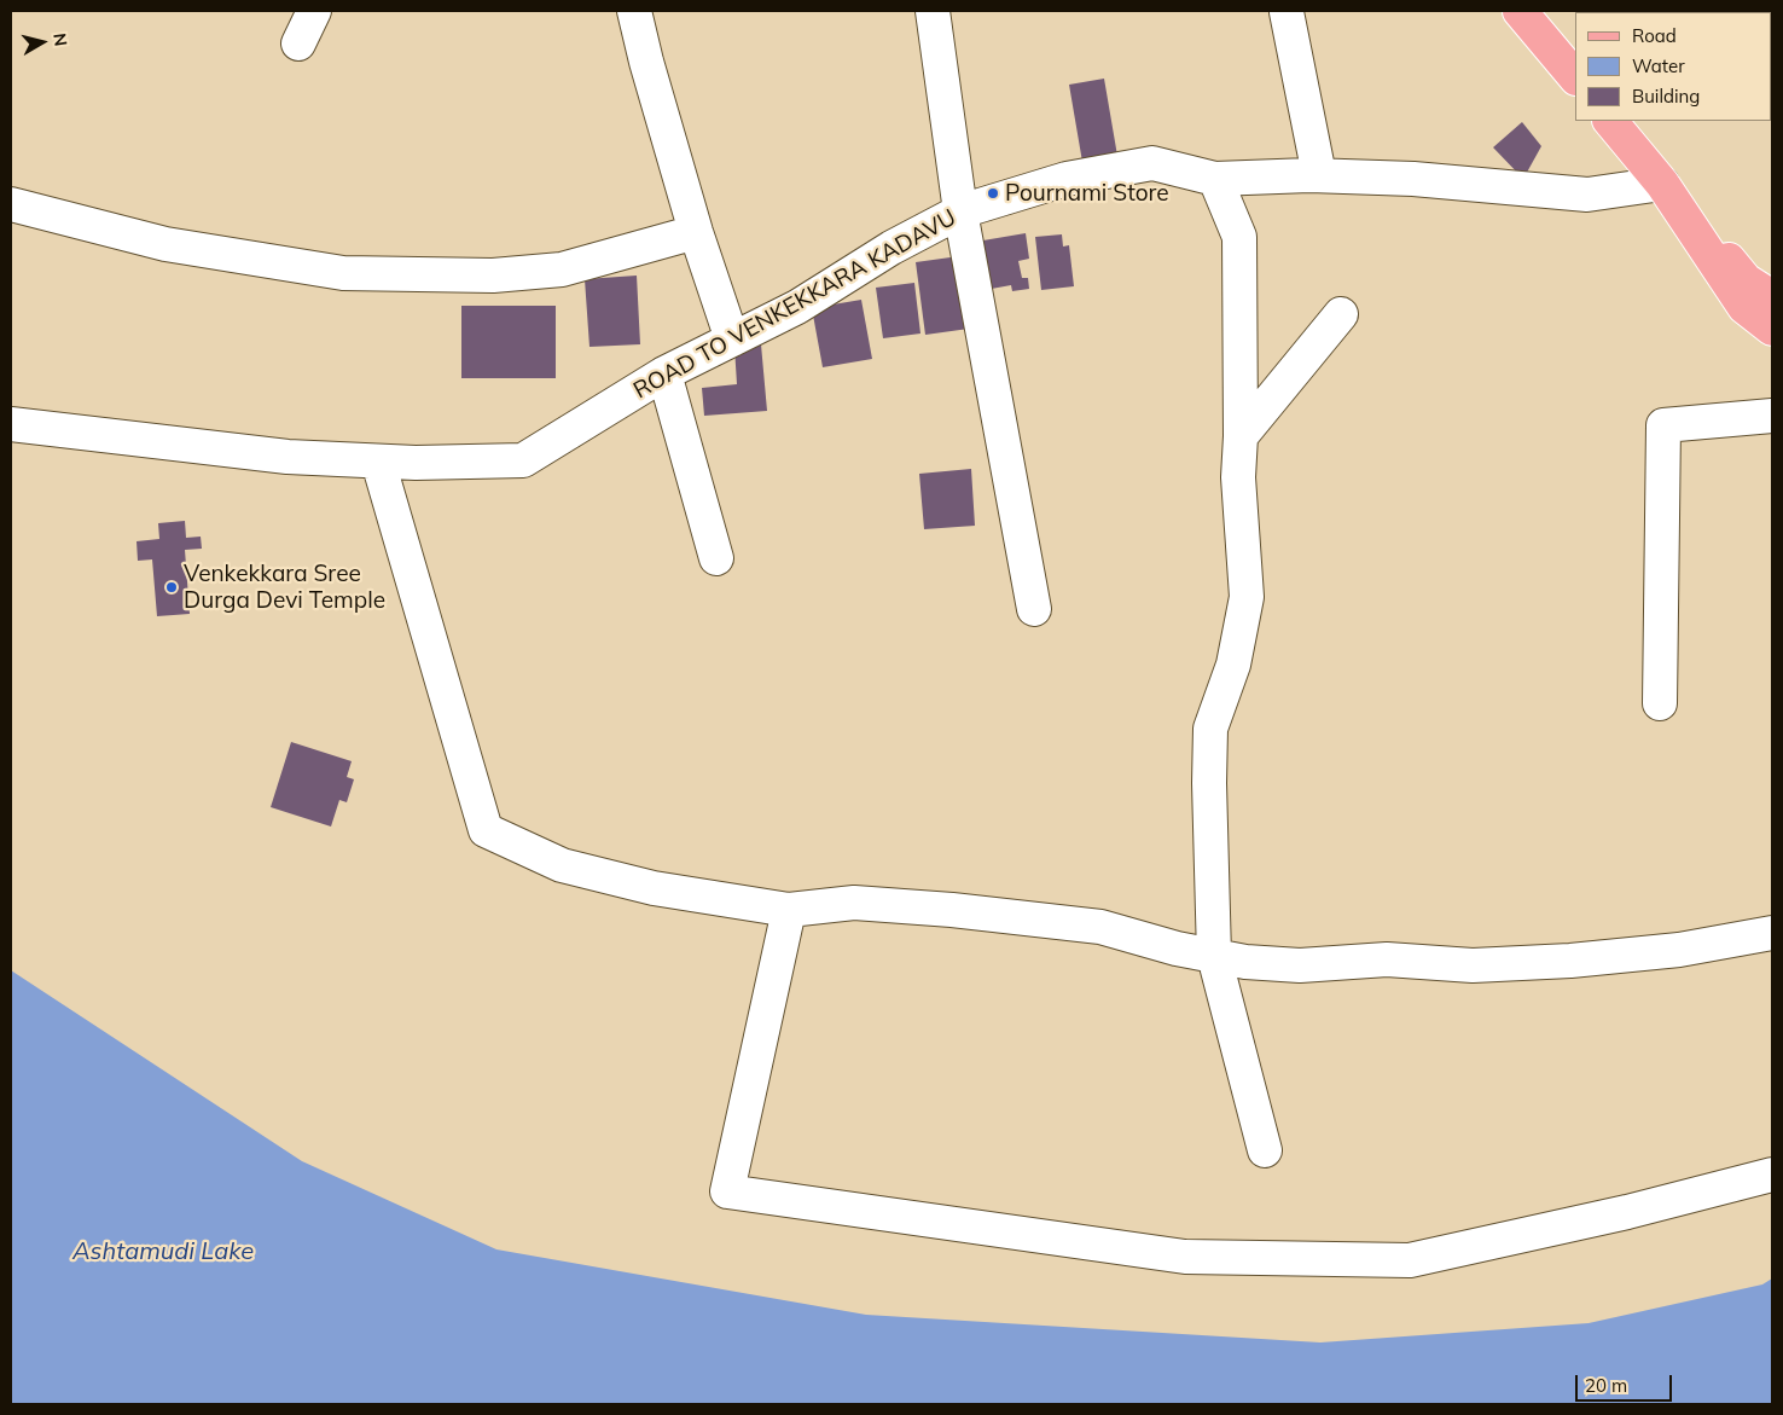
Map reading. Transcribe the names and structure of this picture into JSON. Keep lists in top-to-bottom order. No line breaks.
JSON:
{"streets":{"street":["ROAD TO VENKEKKARA KADAVU"]},"water":["Ashtamudi Lake"],"places":["Pournami Store","Venkekkara Sree Durga Devi Temple"],"legend":["Road","Water","Building"],"scale_bar":"20 m","north":"right"}
